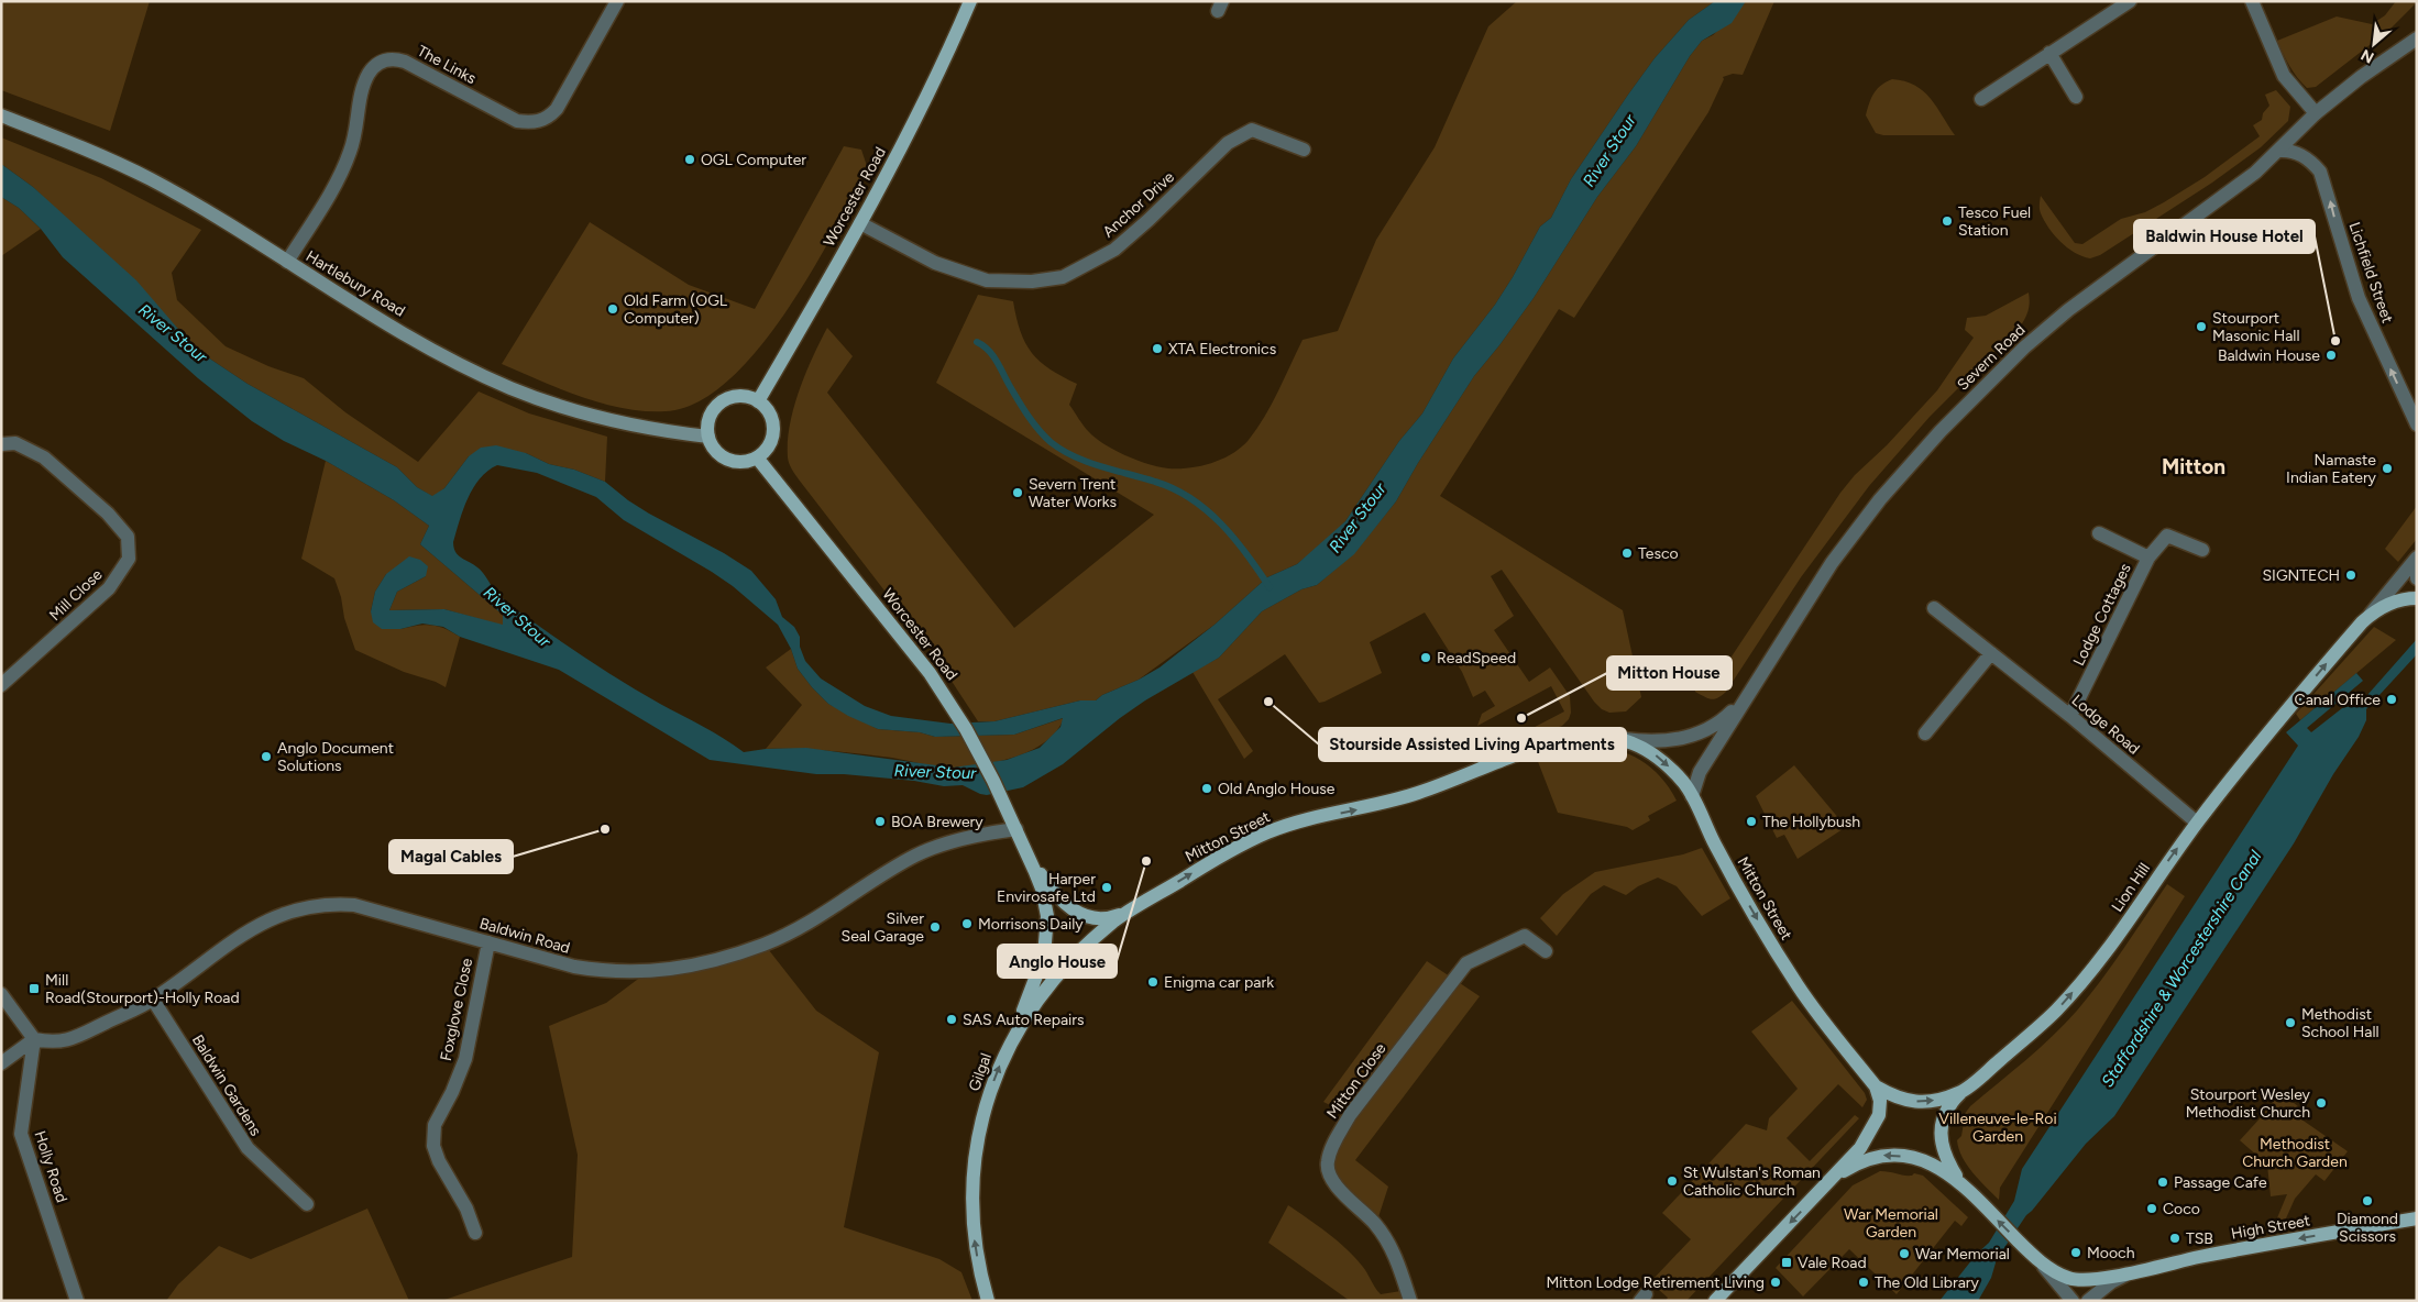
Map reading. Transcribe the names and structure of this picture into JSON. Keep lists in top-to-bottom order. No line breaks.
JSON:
{"streets":{"main road":["Worcester Road","Hartlebury Road","Mitton Street","Lion Hill","Gilgal","High Street"],"street":["The Links","Anchor Drive","Lichfield Street","Severn Road","Mill Close","Lodge Cottages","Lodge Road","Baldwin Road","Foxglove Close","Mitton Close","Baldwin Gardens","Holly Road"]},"crossings":[["The Links","Hartlebury Road"],["Worcester Road","Anchor Drive"],["Worcester Road","Hartlebury Road"],["Worcester Road","Baldwin Road"],["Lichfield Street","Severn Road"],["Severn Road","Mitton Street"],["Lodge Cottages","Lodge Road"],["Lodge Road","Lion Hill"],["Mitton Street","Lion Hill"],["Mitton Street","Gilgal"],["Baldwin Road","Foxglove Close"],["Baldwin Road","Baldwin Gardens"],["Baldwin Road","Holly Road"]],"one_way":["Lichfield Street","Lion Hill","Gilgal","High Street"],"districts":["Mitton"],"water":["River Stour","Staffordshire & Worcestershire Canal"],"parks":["Villeneuve-le-Roi Garden","Methodist Church Garden","War Memorial Garden"],"places":{"other":["OGL Computer","Tesco Fuel Station","Old Farm (OGL Computer)","Stourport Masonic Hall","Baldwin House Hotel","XTA Electronics","Baldwin House","Namaste Indian Eatery","Severn Trent Water Works","Tesco","SIGNTECH","ReadSpeed","Canal Office","Stourside Assisted Living Apartments","Mitton House","Anglo Document Solutions","Old Anglo House","BOA Brewery","The Hollybush","Magal Cables","Anglo House","Harper Envirosafe Ltd","Morrisons Daily","Silver Seal Garage","Enigma car park","SAS Auto Repairs","Methodist School Hall","Stourport Wesley Methodist Church","St Wulstan's Roman Catholic Church","Passage Cafe","Diamond Scissors","Coco","TSB","Mooch","War Memorial","Mitton Lodge Retirement Living","The Old Library"],"transit":["Mill Road(Stourport)-Holly Road","Vale Road"]},"north":"bottom left"}
